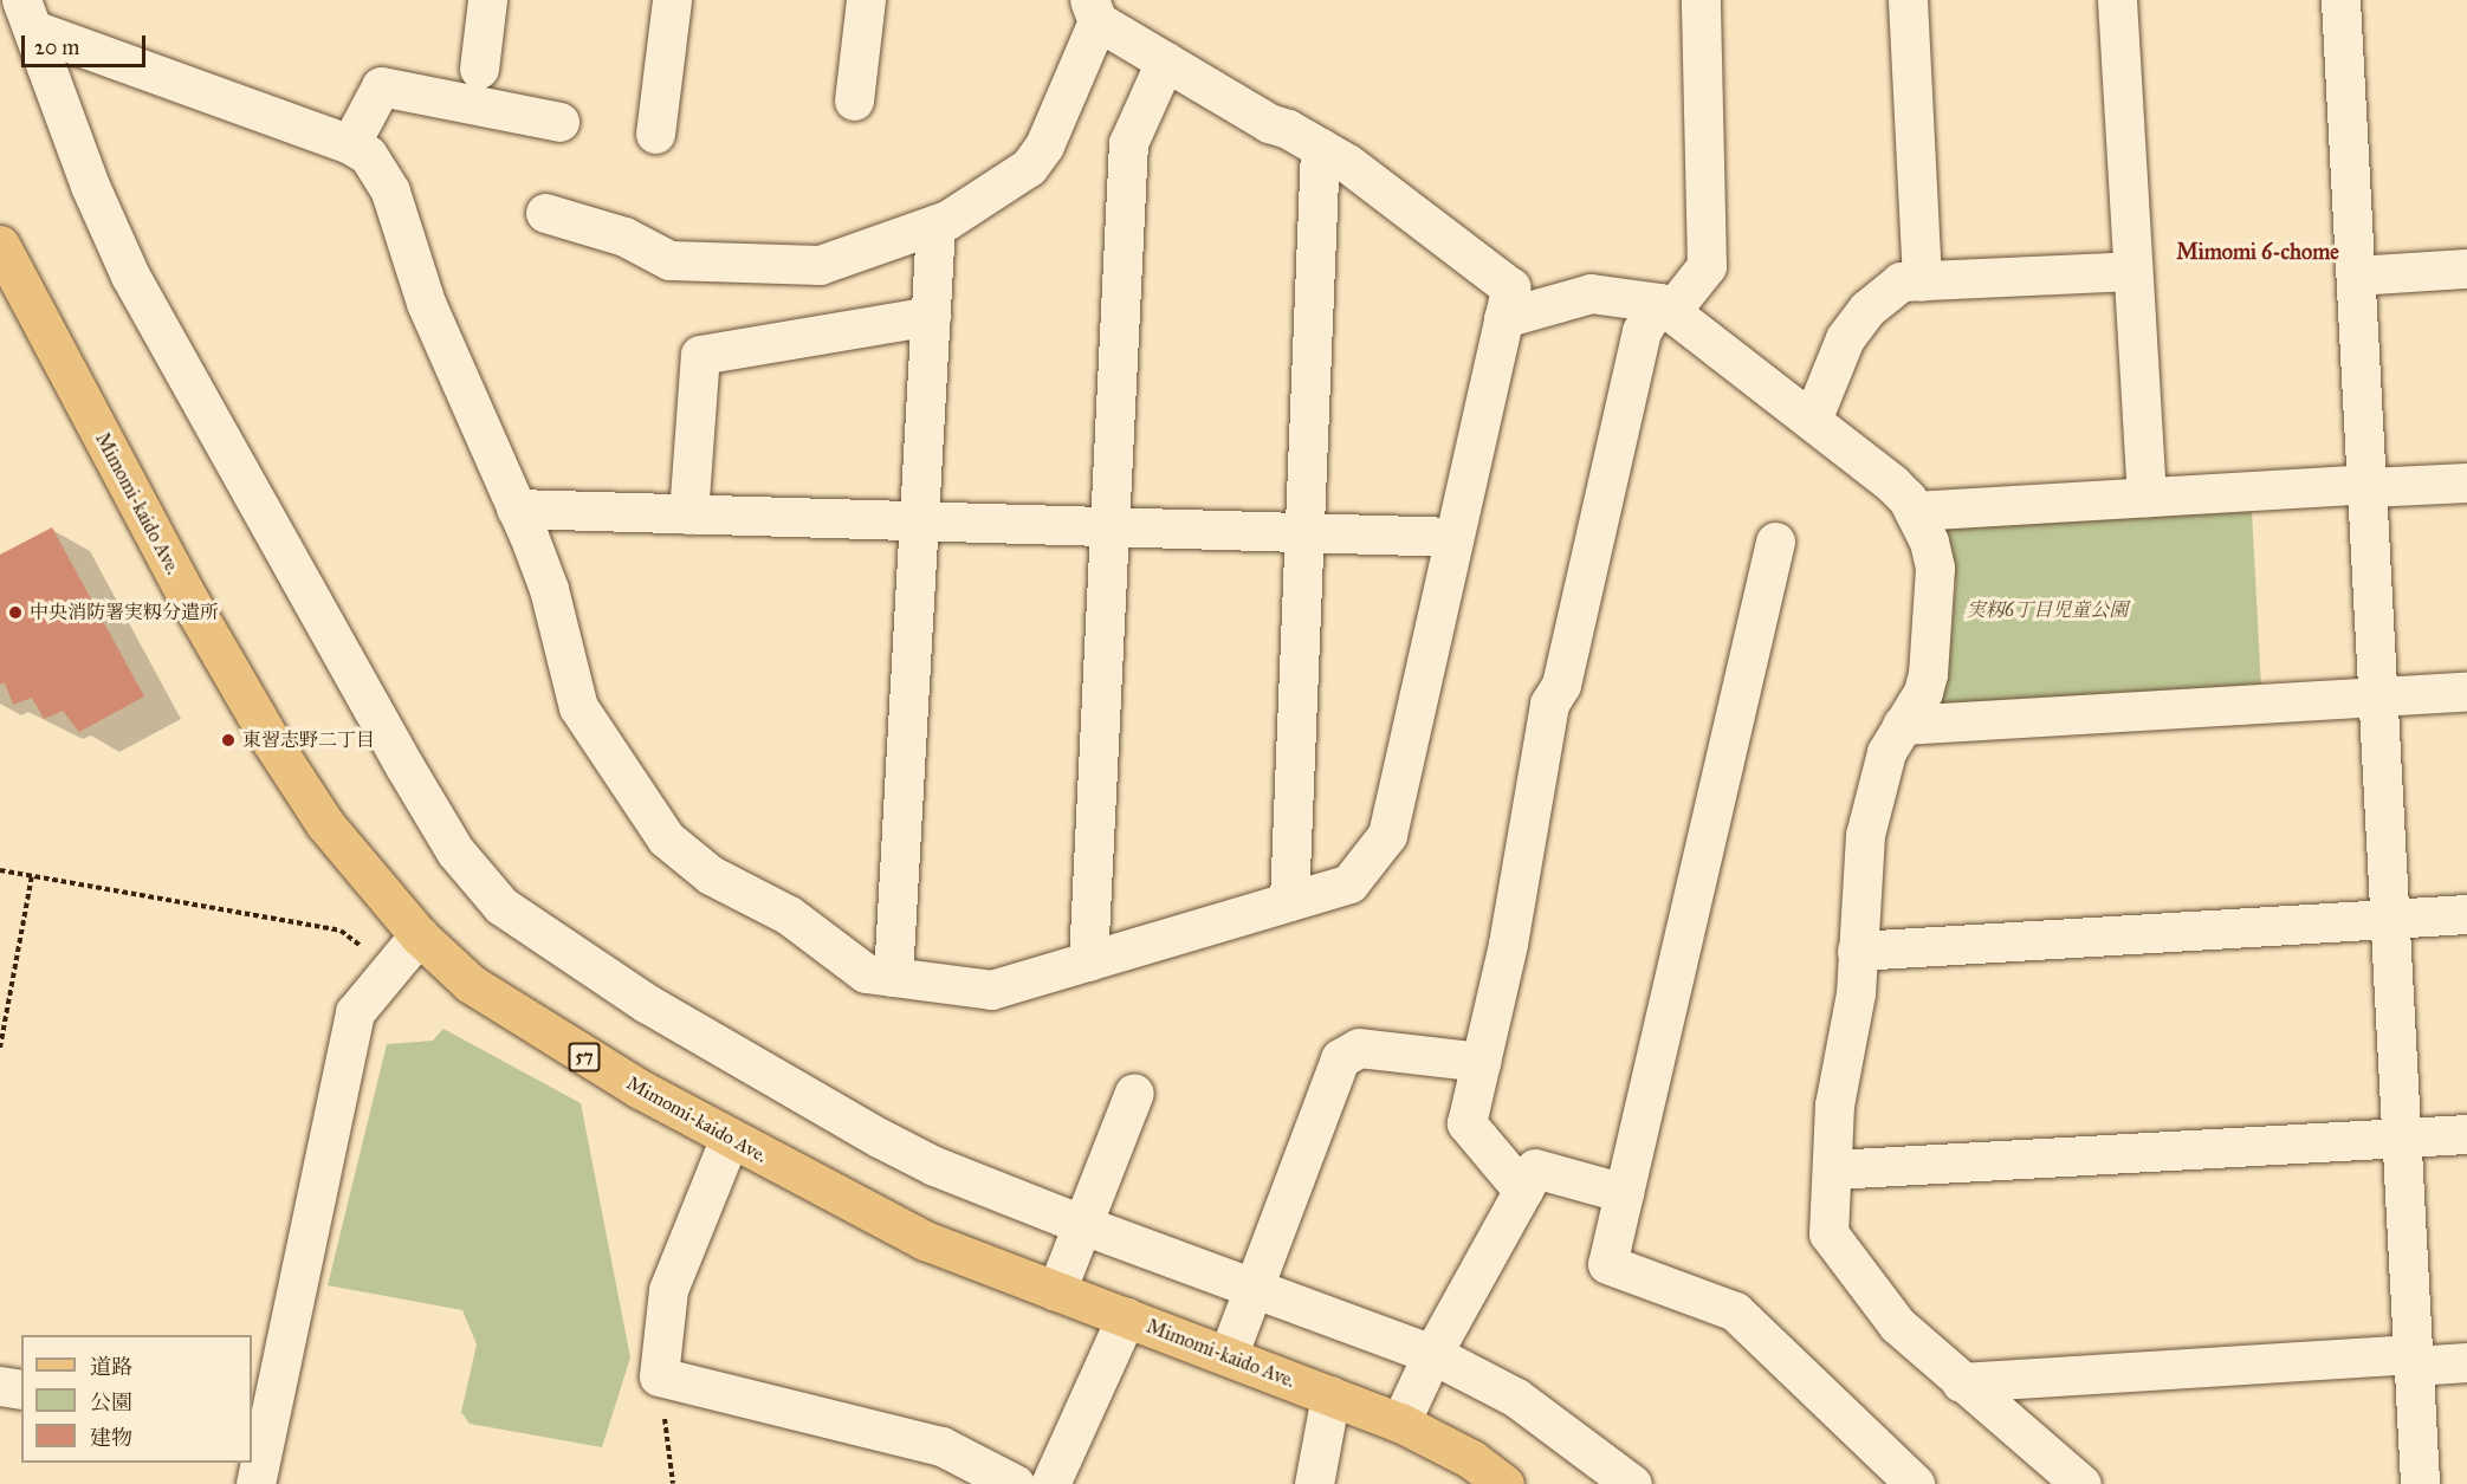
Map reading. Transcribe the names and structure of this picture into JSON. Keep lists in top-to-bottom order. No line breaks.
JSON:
{"streets":{"main road":["Mimomi-kaido Ave.","57"]},"districts":["Mimomi 6-chome"],"parks":["実籾6丁目児童公園"],"places":["中央消防署実籾分遣所","東習志野二丁目"],"legend":["道路","公園","建物"],"scale_bar":"20 m"}
